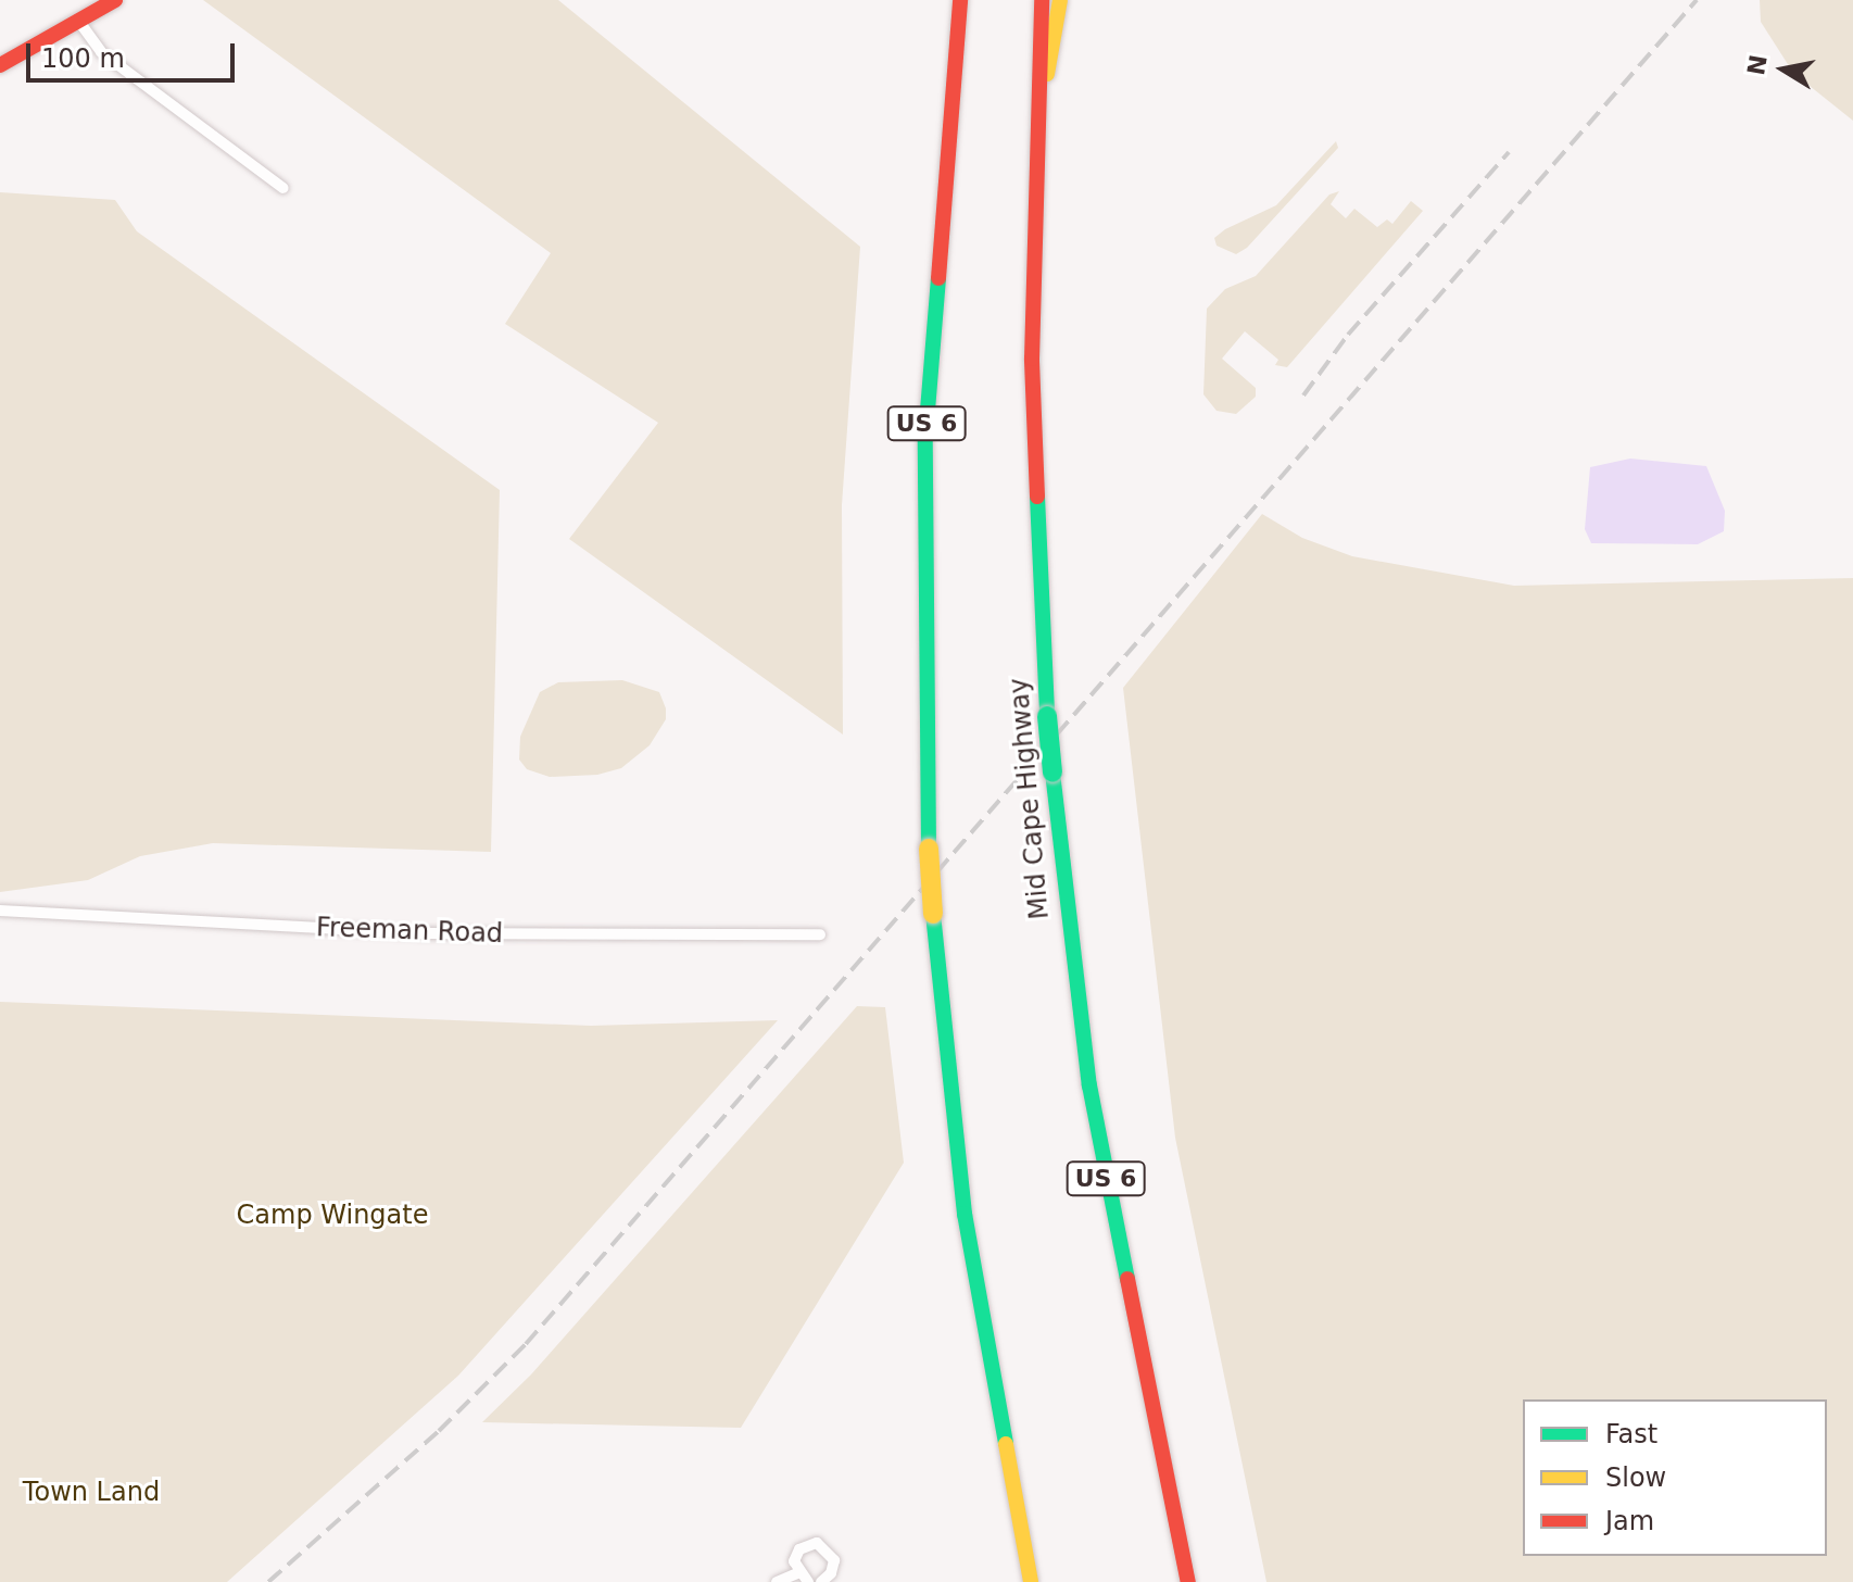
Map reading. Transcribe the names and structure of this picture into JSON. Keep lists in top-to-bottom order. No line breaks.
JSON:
{"streets":{"main road":["US 6","Mid Cape Highway"],"street":["Freeman Road"]},"parks":["Camp Wingate","Town Land"],"legend":["Fast","Slow","Jam"],"scale_bar":"100 m","north":"left"}
